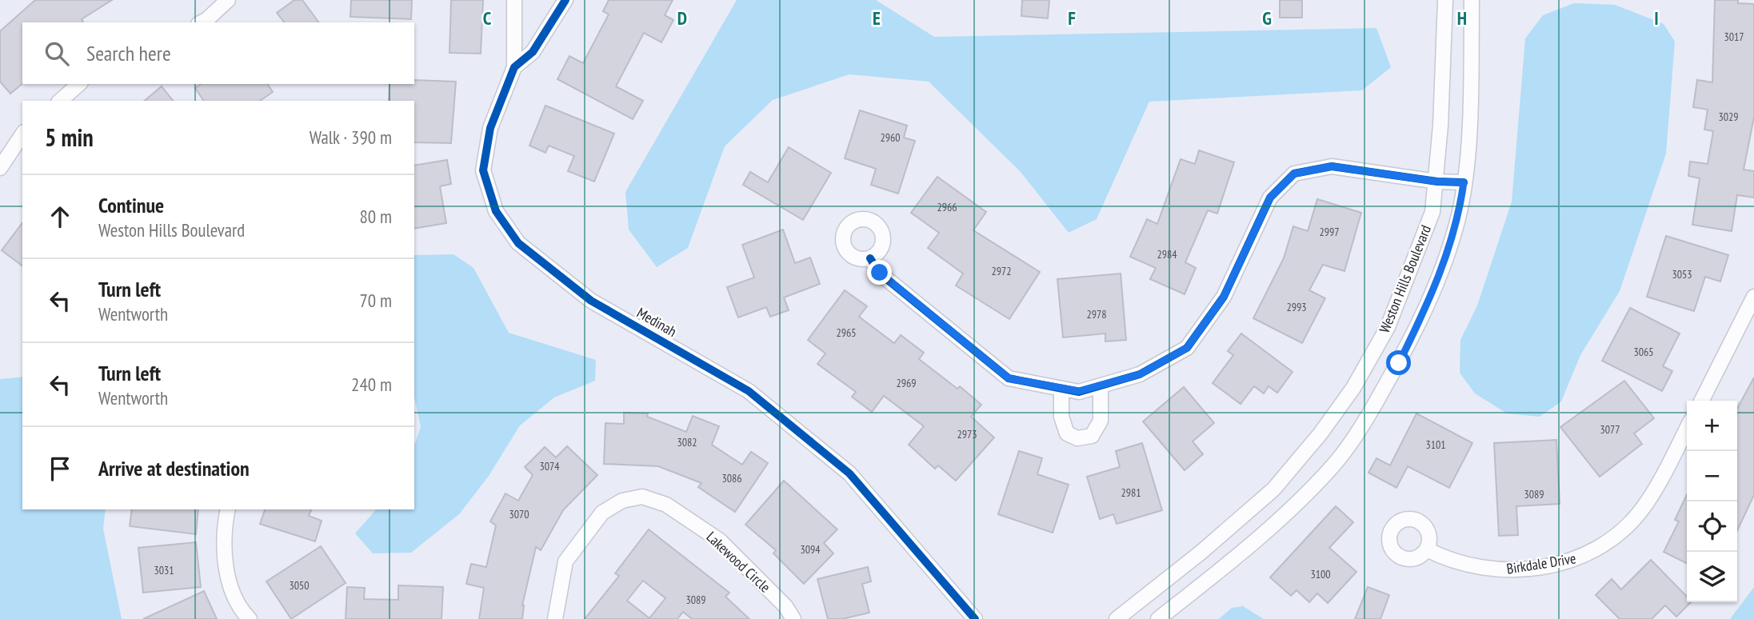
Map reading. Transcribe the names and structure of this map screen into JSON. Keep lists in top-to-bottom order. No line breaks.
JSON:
{"streets":{"street":["Weston Hills Boulevard","Medinah","Lakewood Circle","Birkdale Drive"]},"house_numbers":["3017","3029","2960","2966","2997","2984","2972","3053","2993","2978","2965","3065","2969","3077","2973","3082","3101","3074","3086","2981","3089","3070","3094","3031","3100","3050","3089"],"page":{"search":"Search here","heading":["5 min","Walk · 390 m"],"list":[["Continue","Weston Hills Boulevard","80 m"],["Turn left","Wentworth","70 m"],["Turn left","Wentworth","240 m"],"Arrive at destination"],"map_buttons":["+","−"]},"grid":{"columns":["C","D","E","F","G","H","I"]}}
